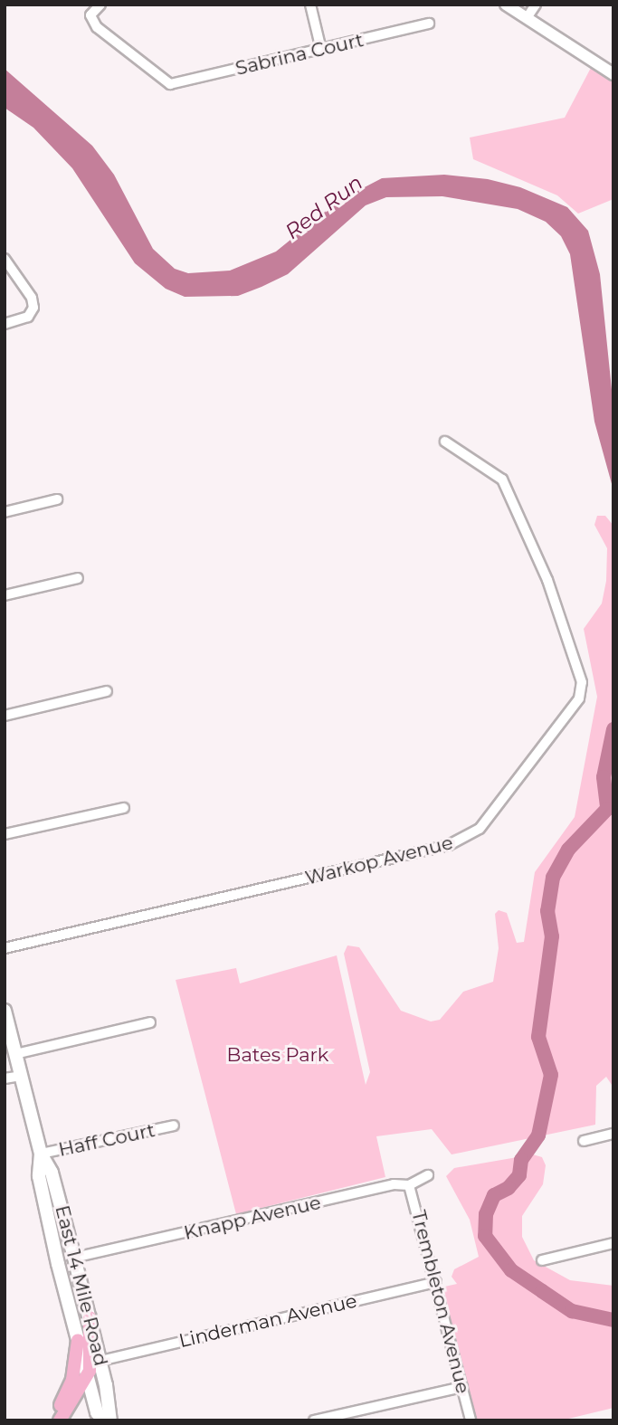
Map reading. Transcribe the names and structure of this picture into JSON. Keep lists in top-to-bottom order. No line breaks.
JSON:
{"streets":{"main road":["East 14 Mile Road"],"street":["Sabrina Court","Warkop Avenue","Haff Court","Knapp Avenue","Trembleton Avenue","Linderman Avenue"]},"crossings":[["Haff Court","East 14 Mile Road"],["Knapp Avenue","East 14 Mile Road"],["Knapp Avenue","Trembleton Avenue"],["East 14 Mile Road","Linderman Avenue"],["Trembleton Avenue","Linderman Avenue"]],"water":["Red Run"],"parks":["Bates Park"]}
